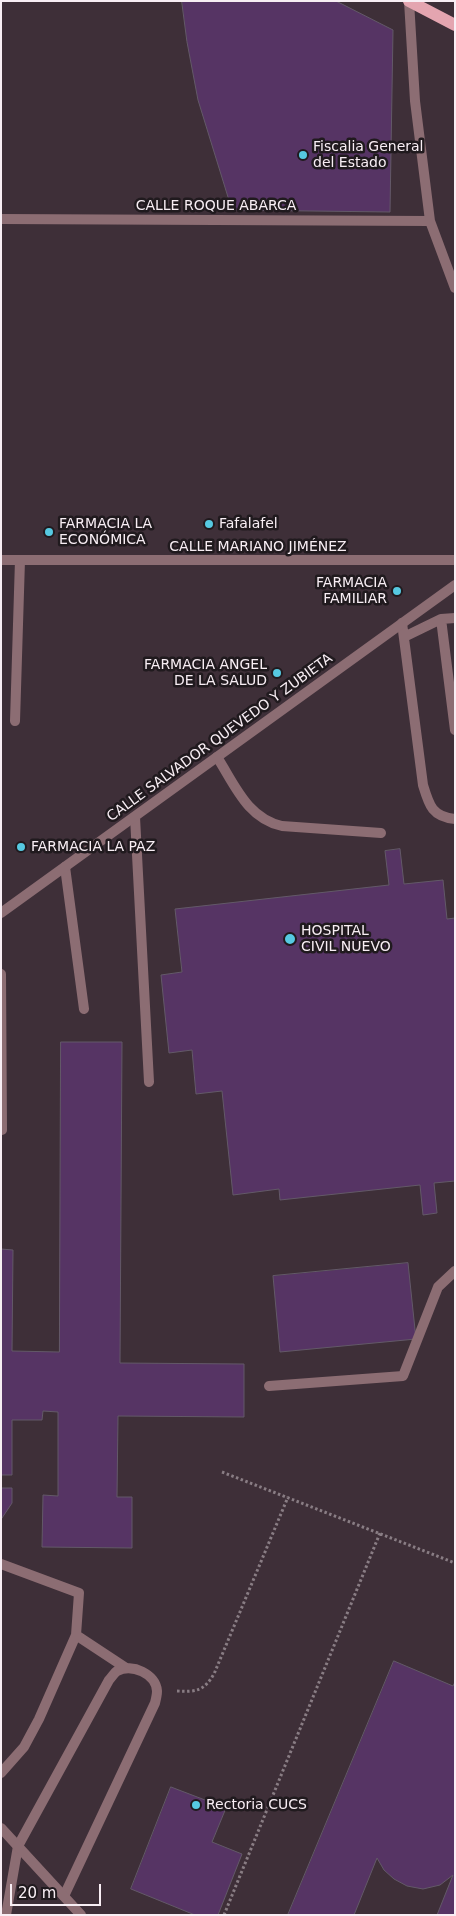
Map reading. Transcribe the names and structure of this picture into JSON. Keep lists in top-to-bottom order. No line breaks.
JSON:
{"streets":{"street":["CALLE ROQUE ABARCA","CALLE MARIANO JIMÉNEZ","CALLE SALVADOR QUEVEDO Y ZUBIETA"]},"places":["Fiscalia General del Estado","Fafalafel","FARMACIA LA ECONÓMICA","FARMACIA FAMILIAR","FARMACIA ANGEL DE LA SALUD","FARMACIA LA PAZ","HOSPITAL CIVIL NUEVO","Rectoria CUCS"],"scale_bar":"20 m"}
